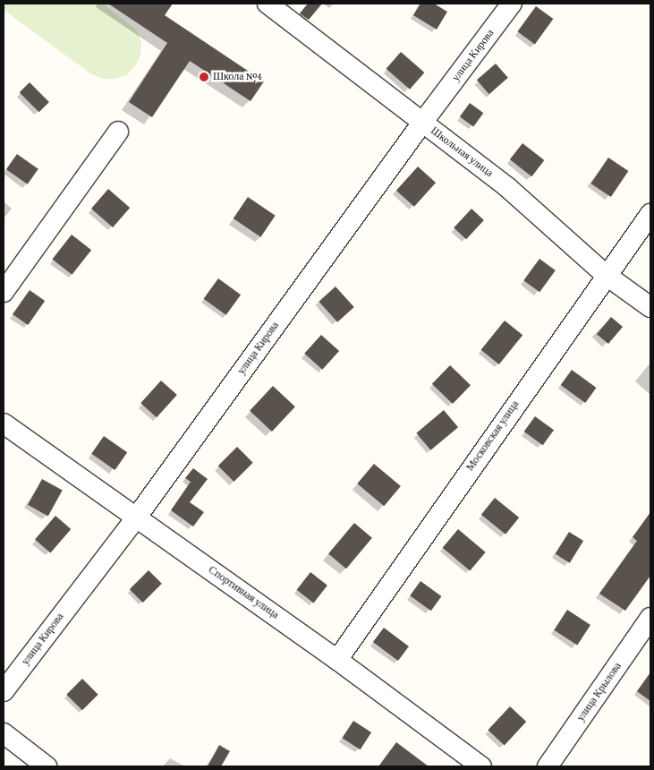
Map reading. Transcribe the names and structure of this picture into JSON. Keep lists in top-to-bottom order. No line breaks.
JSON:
{"streets":{"street":["улица Кирова","Школьная улица","Московская улица","Спортивная улица","улица Крылова"]},"crossings":[["улица Кирова","Школьная улица"],["улица Кирова","Спортивная улица"],["Школьная улица","Московская улица"],["Московская улица","Спортивная улица"]],"places":["Школа №4"]}
